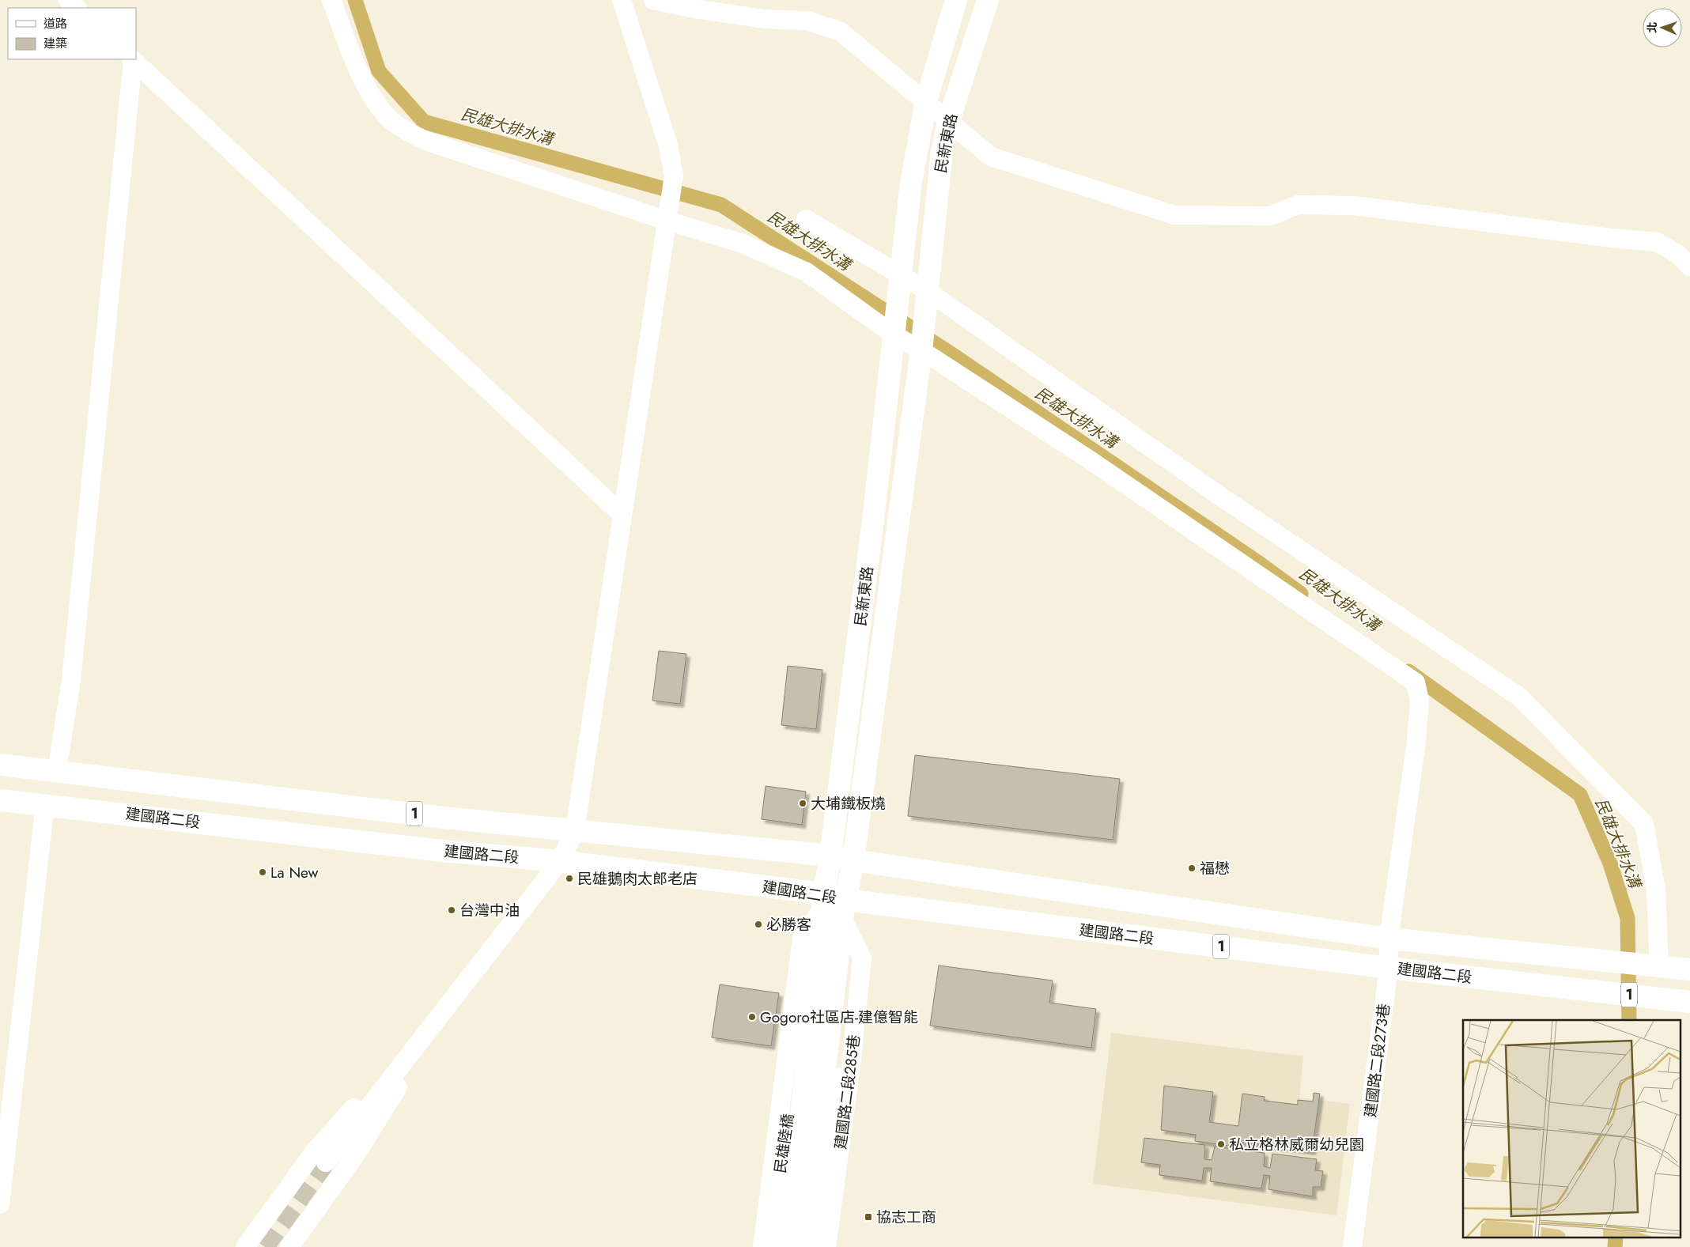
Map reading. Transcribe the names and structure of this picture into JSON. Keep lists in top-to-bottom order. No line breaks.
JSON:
{"streets":{"main road":["民新東路","1","建國路二段","民雄陸橋"],"street":["建國路二段273巷","建國路二段285巷"]},"crossings":[["民新東路","建國路二段"],["民新東路","建國路二段273巷"],["民新東路","建國路二段285巷"],["民新東路","民雄陸橋"],["1","建國路二段"],["建國路二段","建國路二段273巷"],["建國路二段","建國路二段285巷"]],"water":["民雄大排水溝"],"places":{"other":["大埔鐵板燒","福懋","La New","民雄鵝肉太郎老店","台灣中油","必勝客","Gogoro社區店-建億智能","私立格林威爾幼兒園"],"transit":["協志工商"]},"legend":["道路","建築"],"north":"left"}
